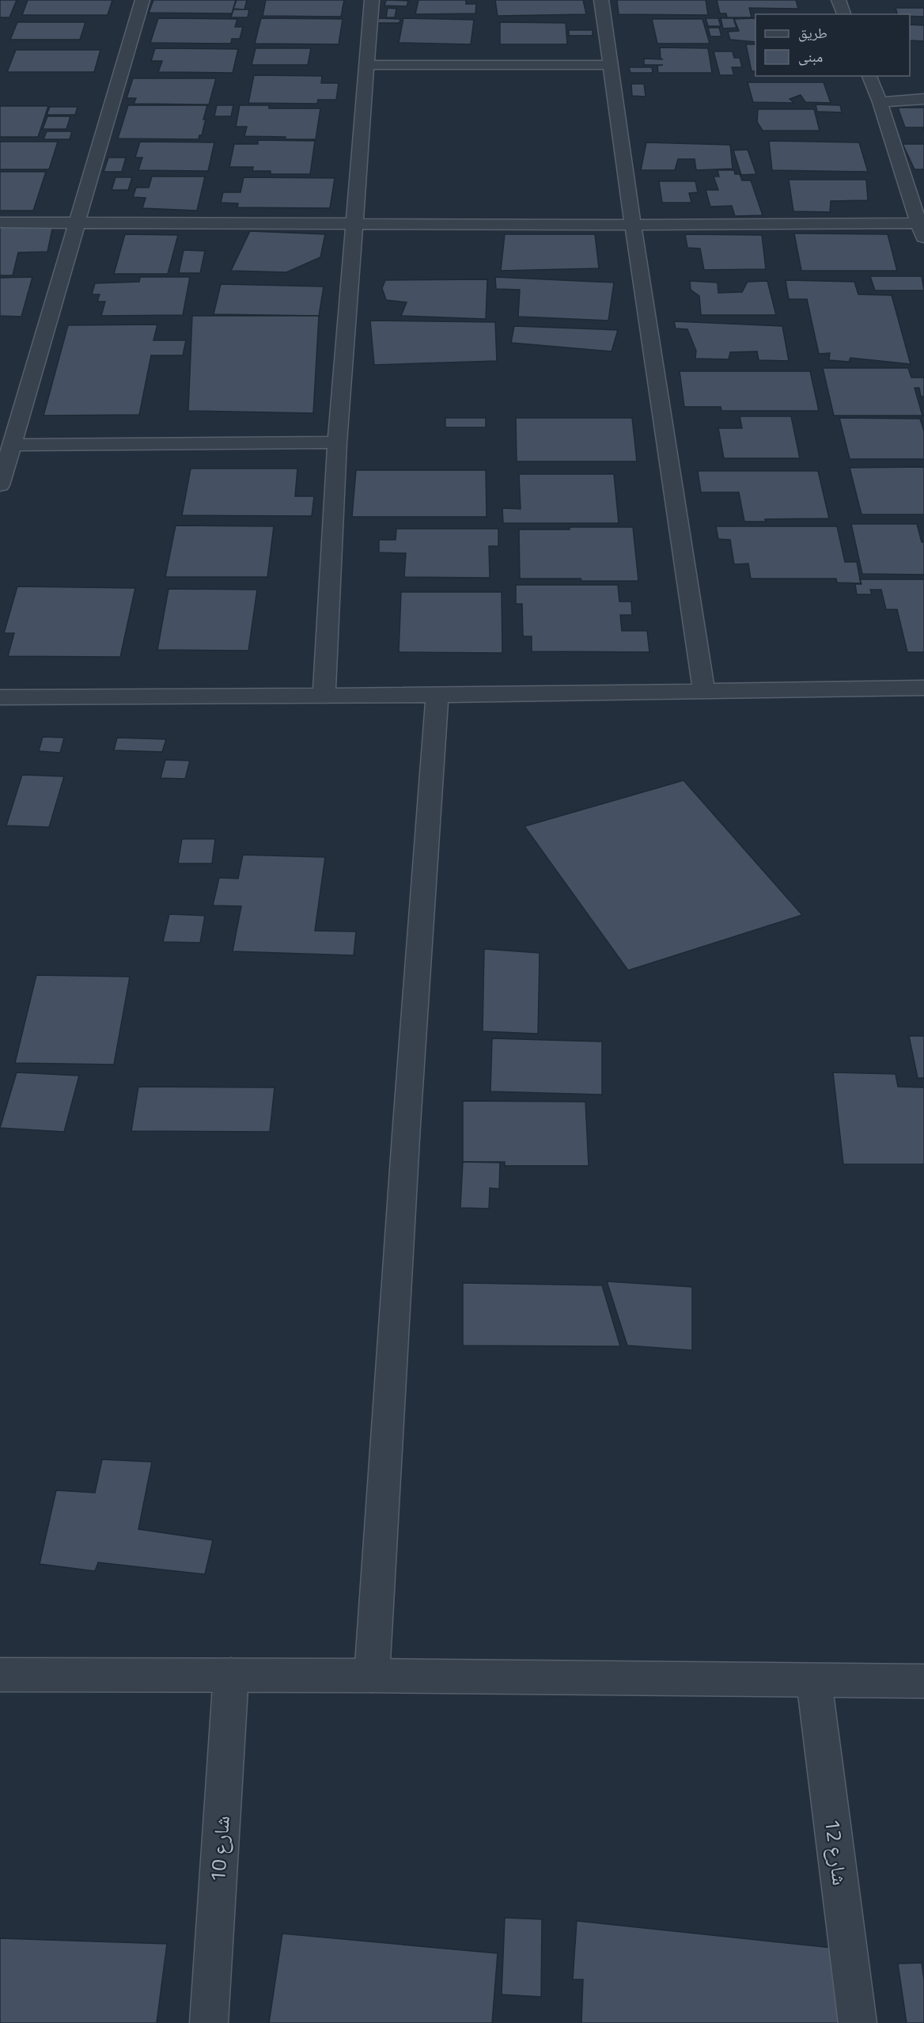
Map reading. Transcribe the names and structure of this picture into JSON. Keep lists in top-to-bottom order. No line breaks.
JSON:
{"streets":{"street":["شارع 10","شارع 12"]},"legend":["طريق","مبنى"]}
